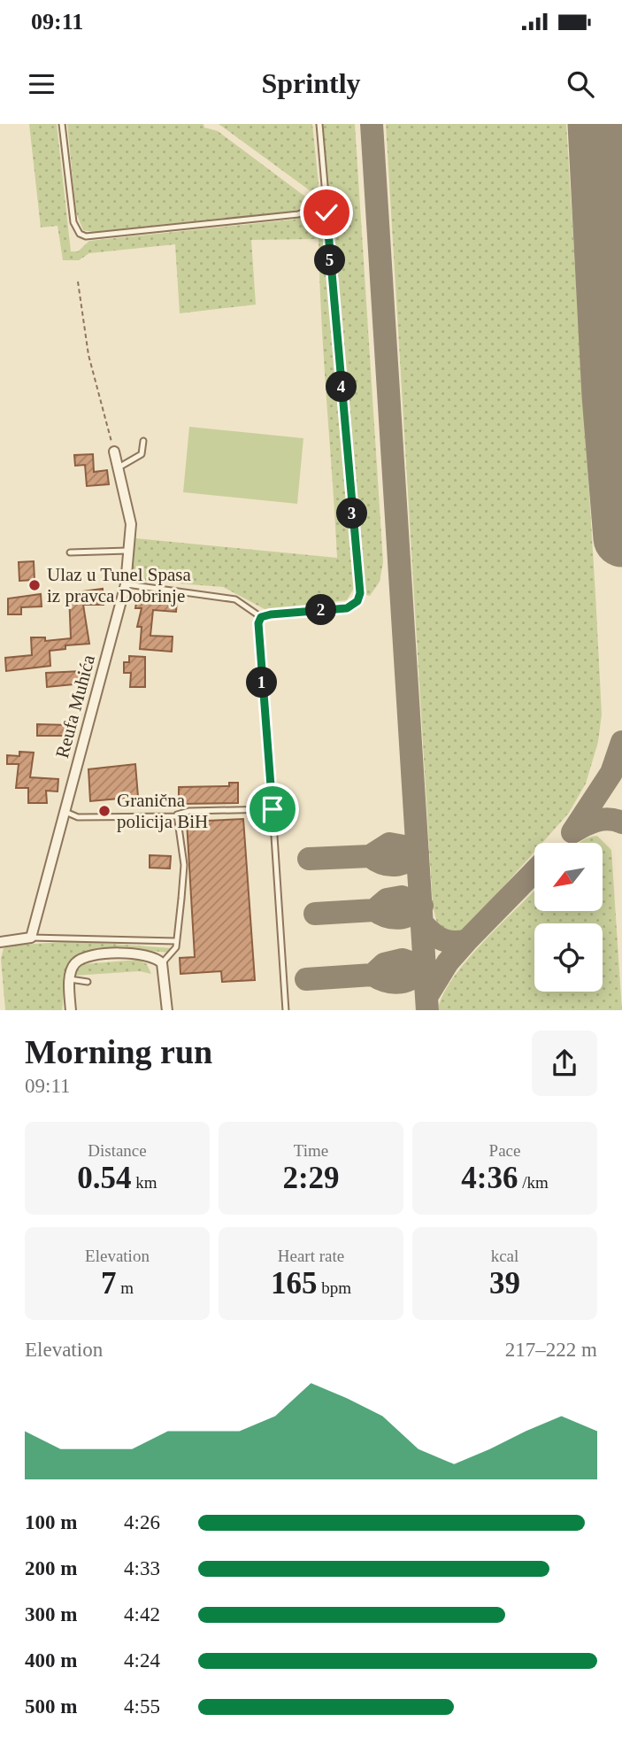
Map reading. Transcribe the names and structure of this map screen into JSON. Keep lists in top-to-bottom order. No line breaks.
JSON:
{"streets":{"street":["Reufa Muhića"]},"places":["Ulaz u Tunel Spasa iz pravca Dobrinje","Granična policija BiH"],"north":"bottom left","page":{"status":"09:11","header":"Sprintly","pins":["5","4","3","2","1"],"heading":["Morning run","09:11"],"stats":[["Distance","0.54 km"],["Time","2:29"],["Pace","4:36 /km"],["Elevation","7 m"],["Heart rate","165 bpm"],["kcal","39"]],"chart":["Elevation","217–222 m"],"list":[{"name":"100 m","note":"4:26"},{"name":"200 m","note":"4:33"},{"name":"300 m","note":"4:42"},{"name":"400 m","note":"4:24"},{"name":"500 m","note":"4:55"}]}}
